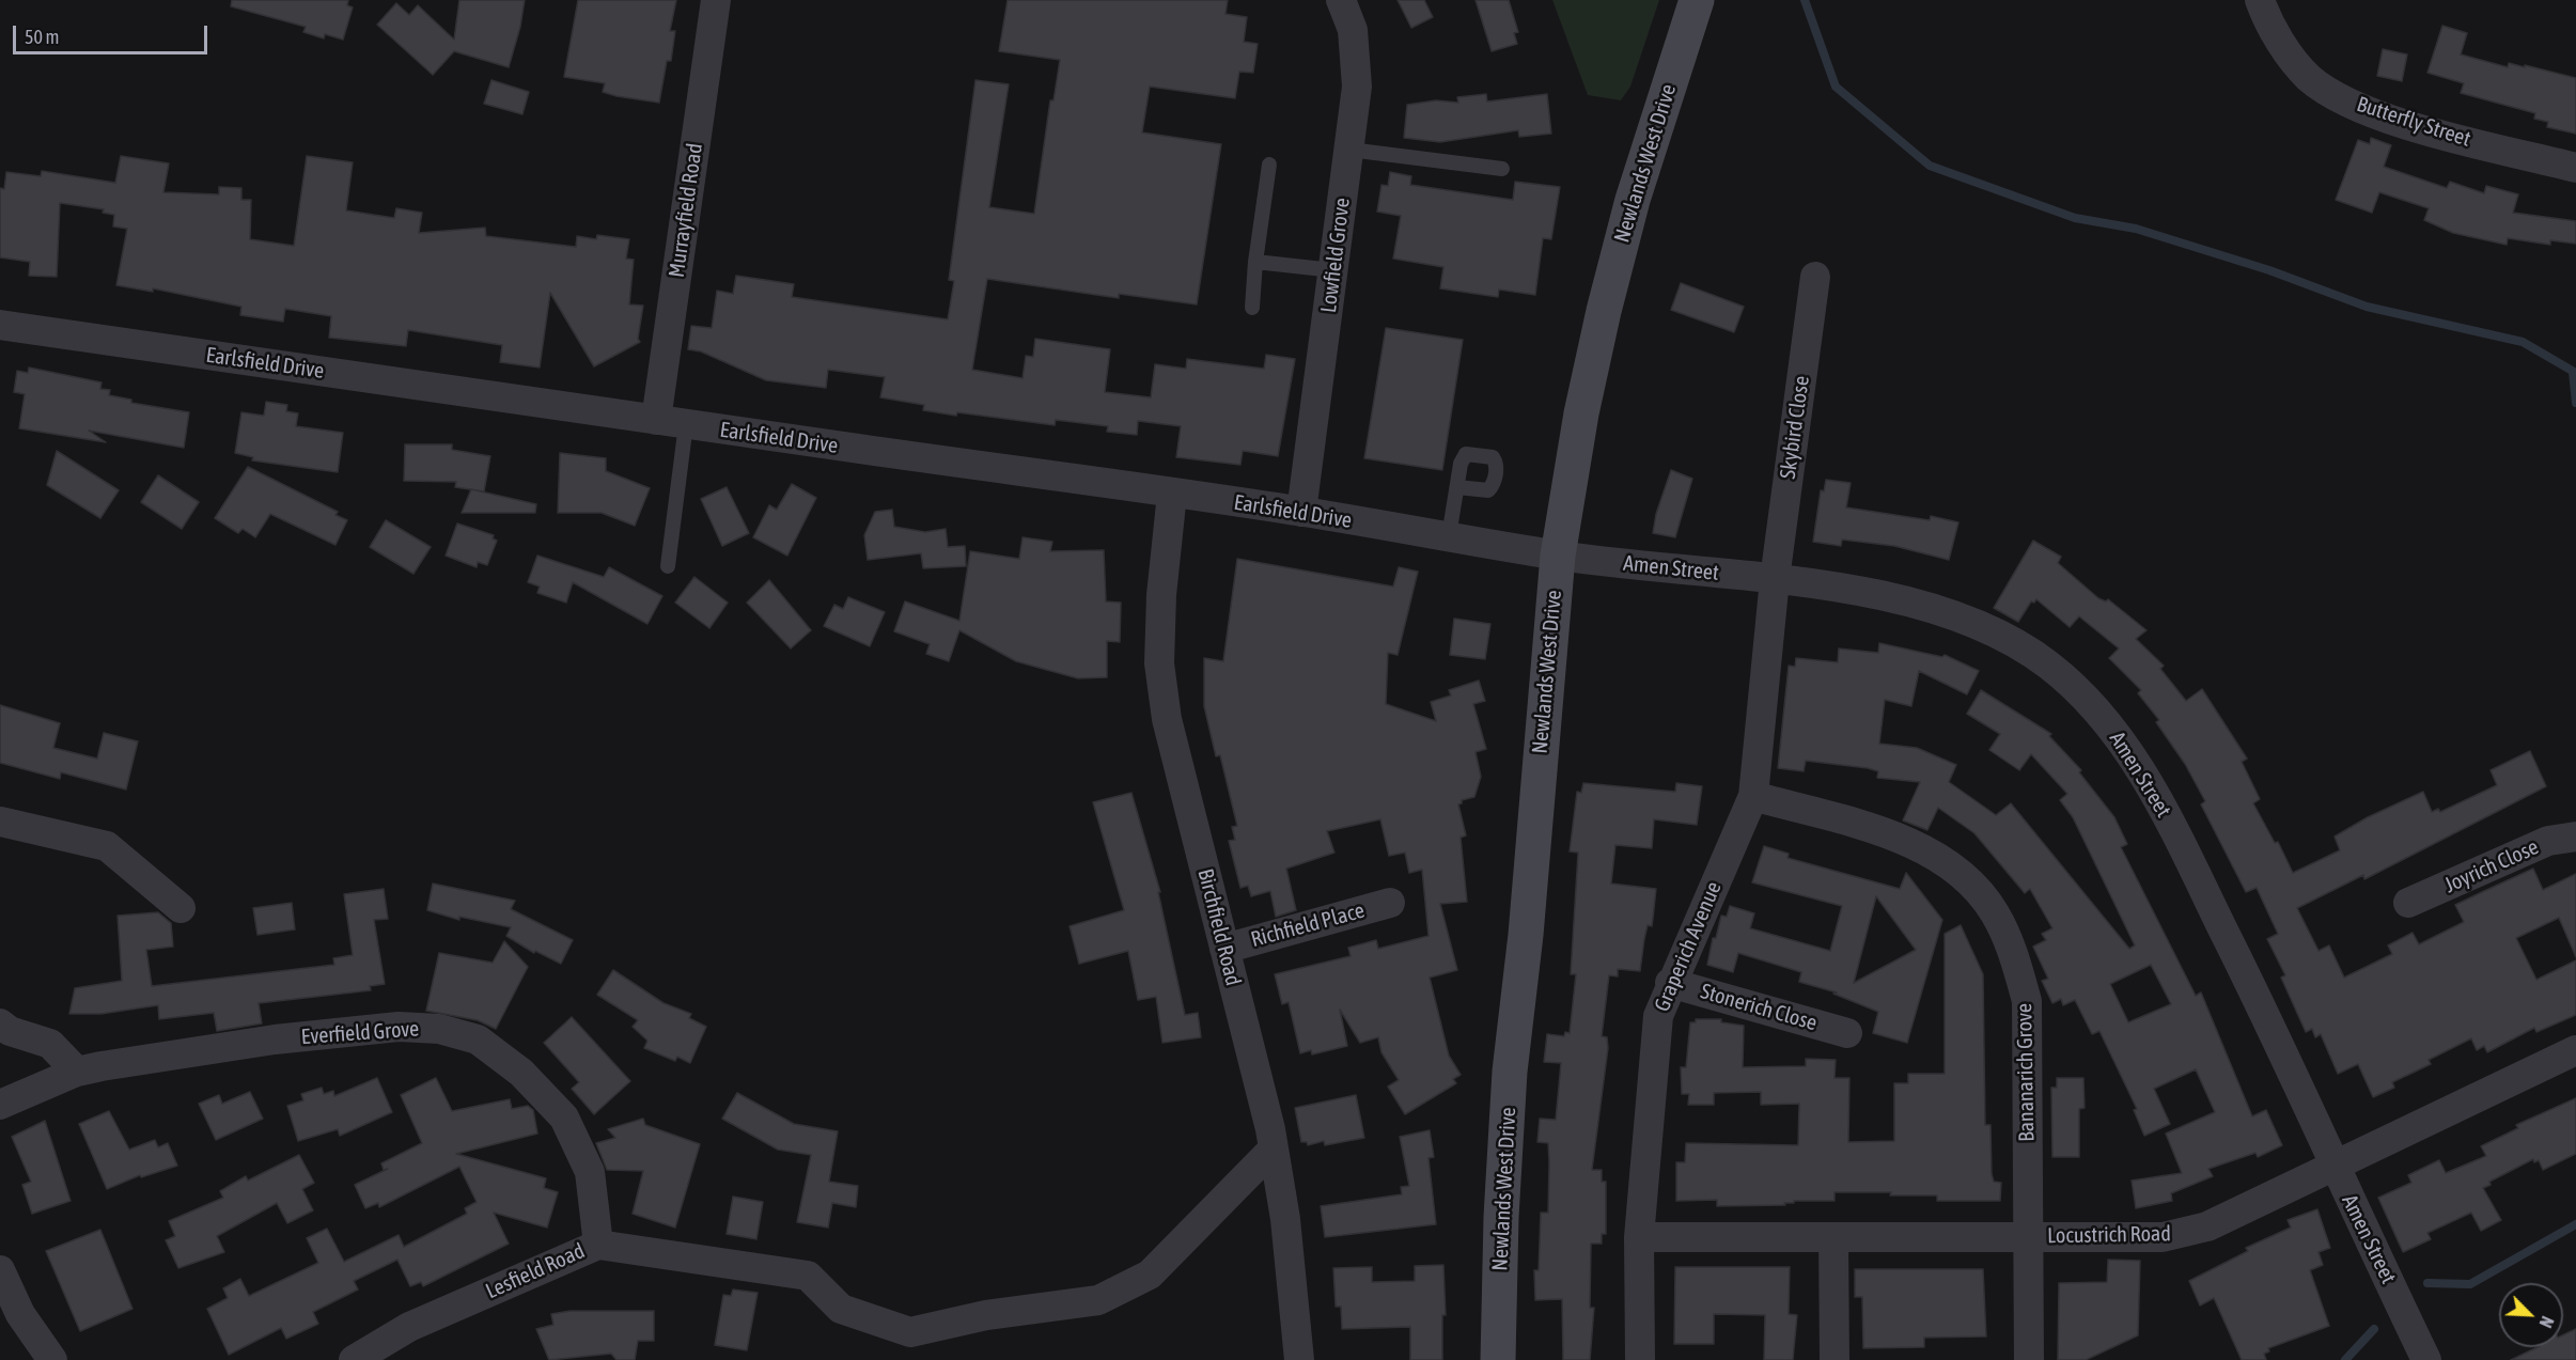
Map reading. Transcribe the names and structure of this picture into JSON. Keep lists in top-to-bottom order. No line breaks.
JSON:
{"streets":{"street":["Butterfly Street","Newlands West Drive","Murrayfield Road","Lowfield Grove","Earlsfield Drive","Skybird Close","Amen Street","Joyrich Close","Richfield Place","Birchfield Road","Graperich Avenue","Stonerich Close","Everfield Grove","Bananarich Grove","Locustrich Road","Lesfield Road"]},"crossings":[["Newlands West Drive","Earlsfield Drive"],["Newlands West Drive","Amen Street"],["Murrayfield Road","Earlsfield Drive"],["Lowfield Grove","Earlsfield Drive"],["Earlsfield Drive","Amen Street"],["Earlsfield Drive","Birchfield Road"],["Skybird Close","Amen Street"],["Skybird Close","Graperich Avenue"],["Amen Street","Graperich Avenue"],["Amen Street","Locustrich Road"],["Richfield Place","Birchfield Road"],["Birchfield Road","Lesfield Road"],["Graperich Avenue","Stonerich Close"],["Graperich Avenue","Bananarich Grove"],["Graperich Avenue","Locustrich Road"],["Everfield Grove","Lesfield Road"],["Bananarich Grove","Locustrich Road"]],"scale_bar":"50 m","north":"bottom right"}
